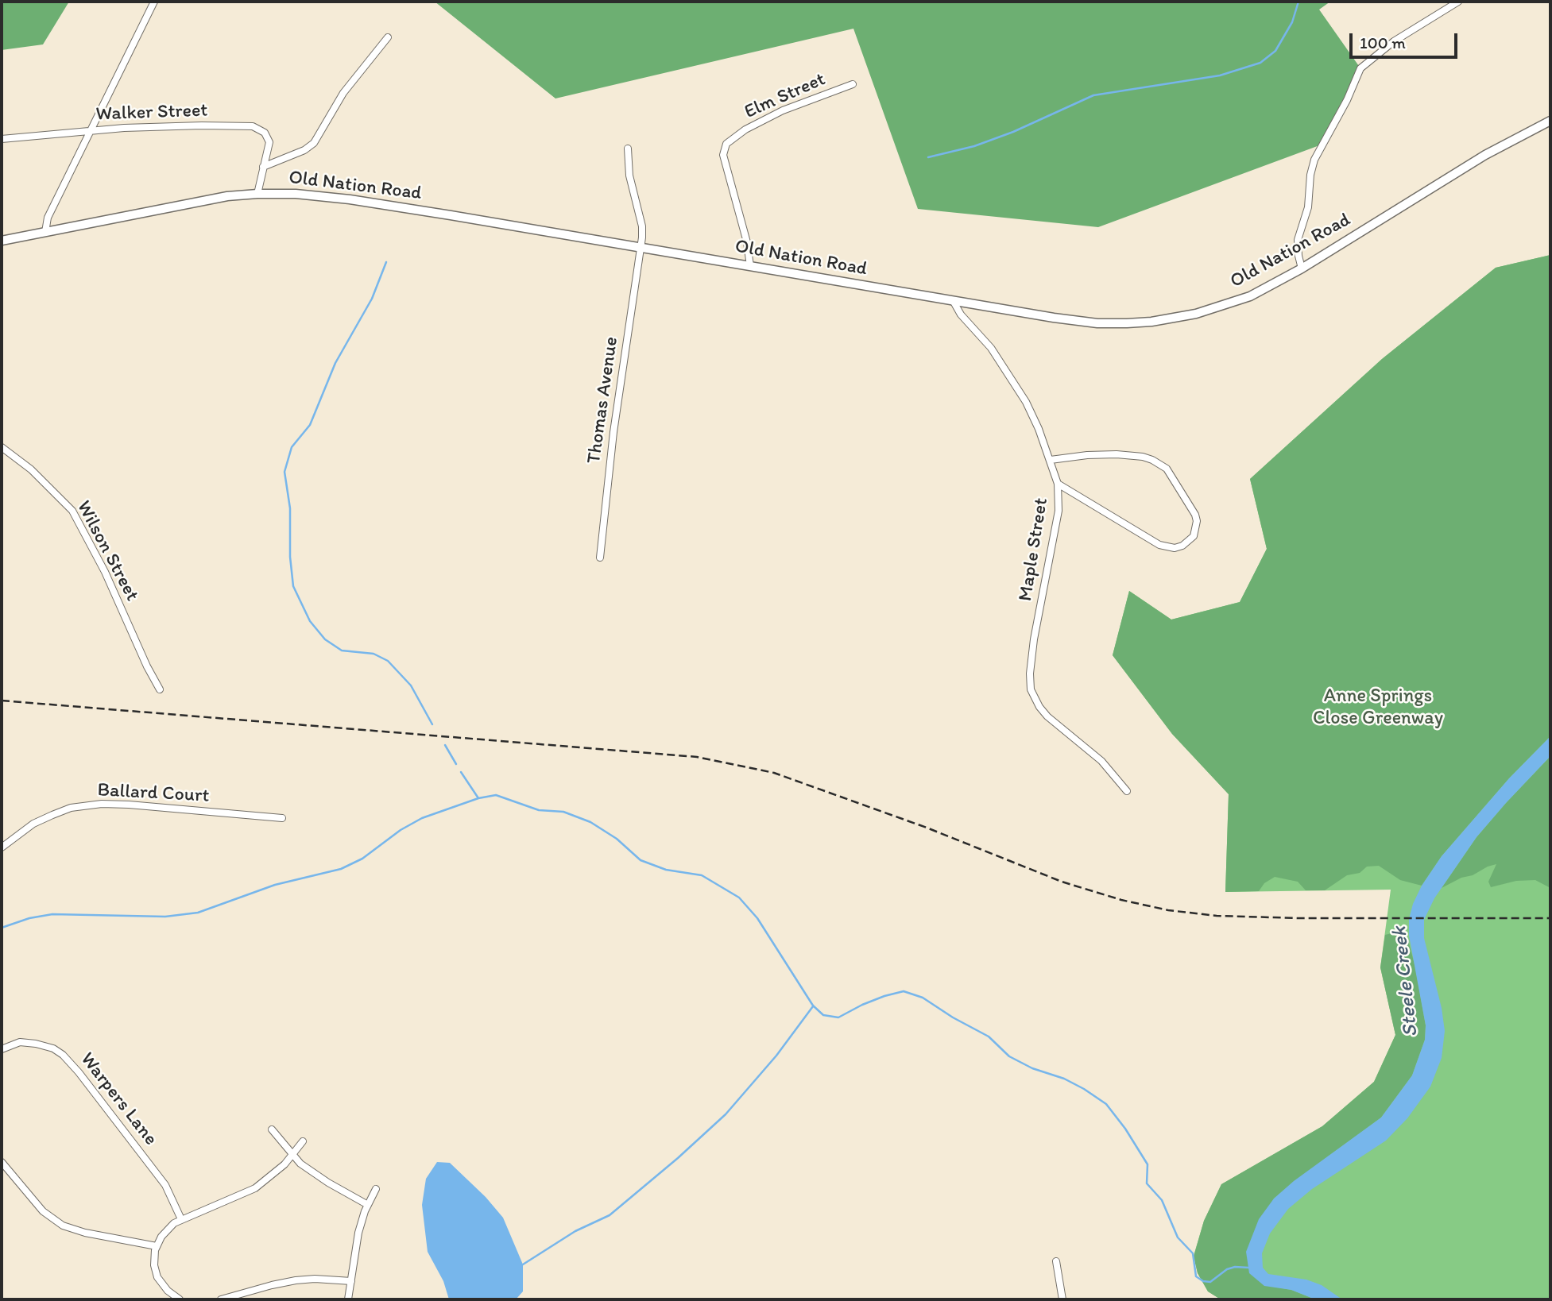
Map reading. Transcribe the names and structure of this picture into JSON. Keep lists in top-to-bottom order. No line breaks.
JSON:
{"streets":{"main road":["Old Nation Road"],"street":["Elm Street","Walker Street","Thomas Avenue","Maple Street","Wilson Street","Ballard Court","Warpers Lane"]},"crossings":[["Elm Street","Old Nation Road"],["Walker Street","Old Nation Road"],["Old Nation Road","Thomas Avenue"],["Old Nation Road","Maple Street"]],"water":["Steele Creek"],"parks":["Anne Springs Close Greenway"],"scale_bar":"100 m"}
